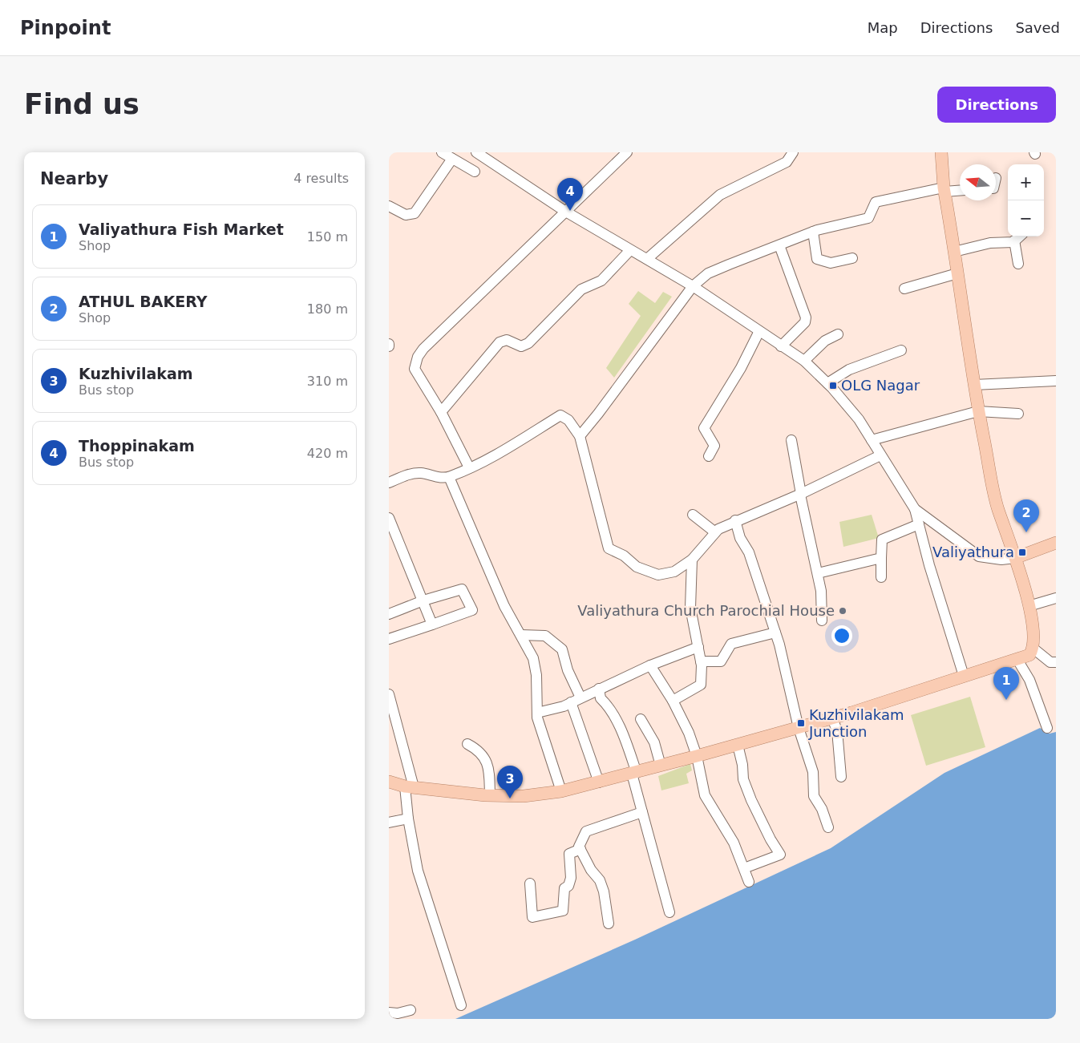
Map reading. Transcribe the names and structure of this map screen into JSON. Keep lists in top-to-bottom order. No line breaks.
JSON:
{"places":{"transit":["OLG Nagar","Valiyathura","Kuzhivilakam Junction"],"other":["Valiyathura Church Parochial House"]},"north":"left","page":{"header":"Pinpoint","nav":["Map","Directions","Saved"],"buttons":"Directions","title":"Find us","heading":["Nearby","4 results"],"map_buttons":["+","−"],"pins":["4","2","1","3"],"list":[{"mark":"1","name":"Valiyathura Fish Market","note":"Shop","value":"150 m"},{"mark":"2","name":"ATHUL BAKERY","note":"Shop","value":"180 m"},{"mark":"3","name":"Kuzhivilakam","note":"Bus stop","value":"310 m"},{"mark":"4","name":"Thoppinakam","note":"Bus stop","value":"420 m"}]}}
